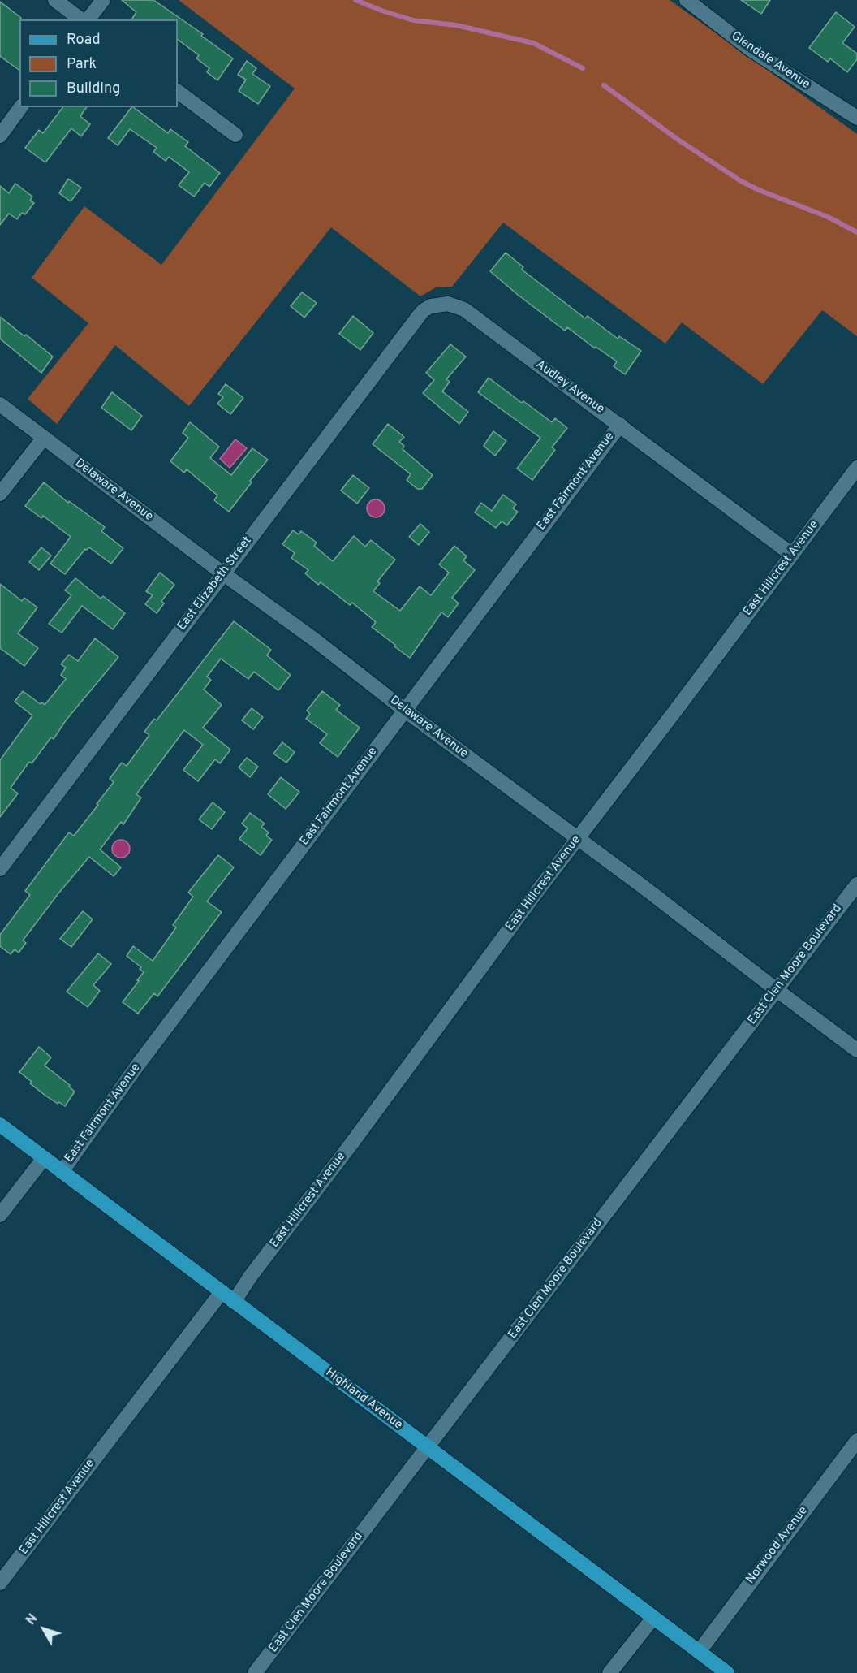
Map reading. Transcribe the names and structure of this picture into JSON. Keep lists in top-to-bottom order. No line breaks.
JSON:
{"streets":{"main road":["Highland Avenue"],"street":["Glendale Avenue","Audley Avenue","East Fairmont Avenue","Delaware Avenue","East Hillcrest Avenue","East Elizabeth Street","East Clen Moore Boulevard","Norwood Avenue"]},"crossings":[["Audley Avenue","East Fairmont Avenue"],["Audley Avenue","East Hillcrest Avenue"],["Audley Avenue","East Elizabeth Street"],["East Fairmont Avenue","Delaware Avenue"],["East Fairmont Avenue","Highland Avenue"],["Delaware Avenue","East Hillcrest Avenue"],["Delaware Avenue","East Elizabeth Street"],["Delaware Avenue","East Clen Moore Boulevard"],["East Hillcrest Avenue","Highland Avenue"],["East Clen Moore Boulevard","Highland Avenue"],["Highland Avenue","Norwood Avenue"]],"legend":["Road","Park","Building"],"north":"top left"}
